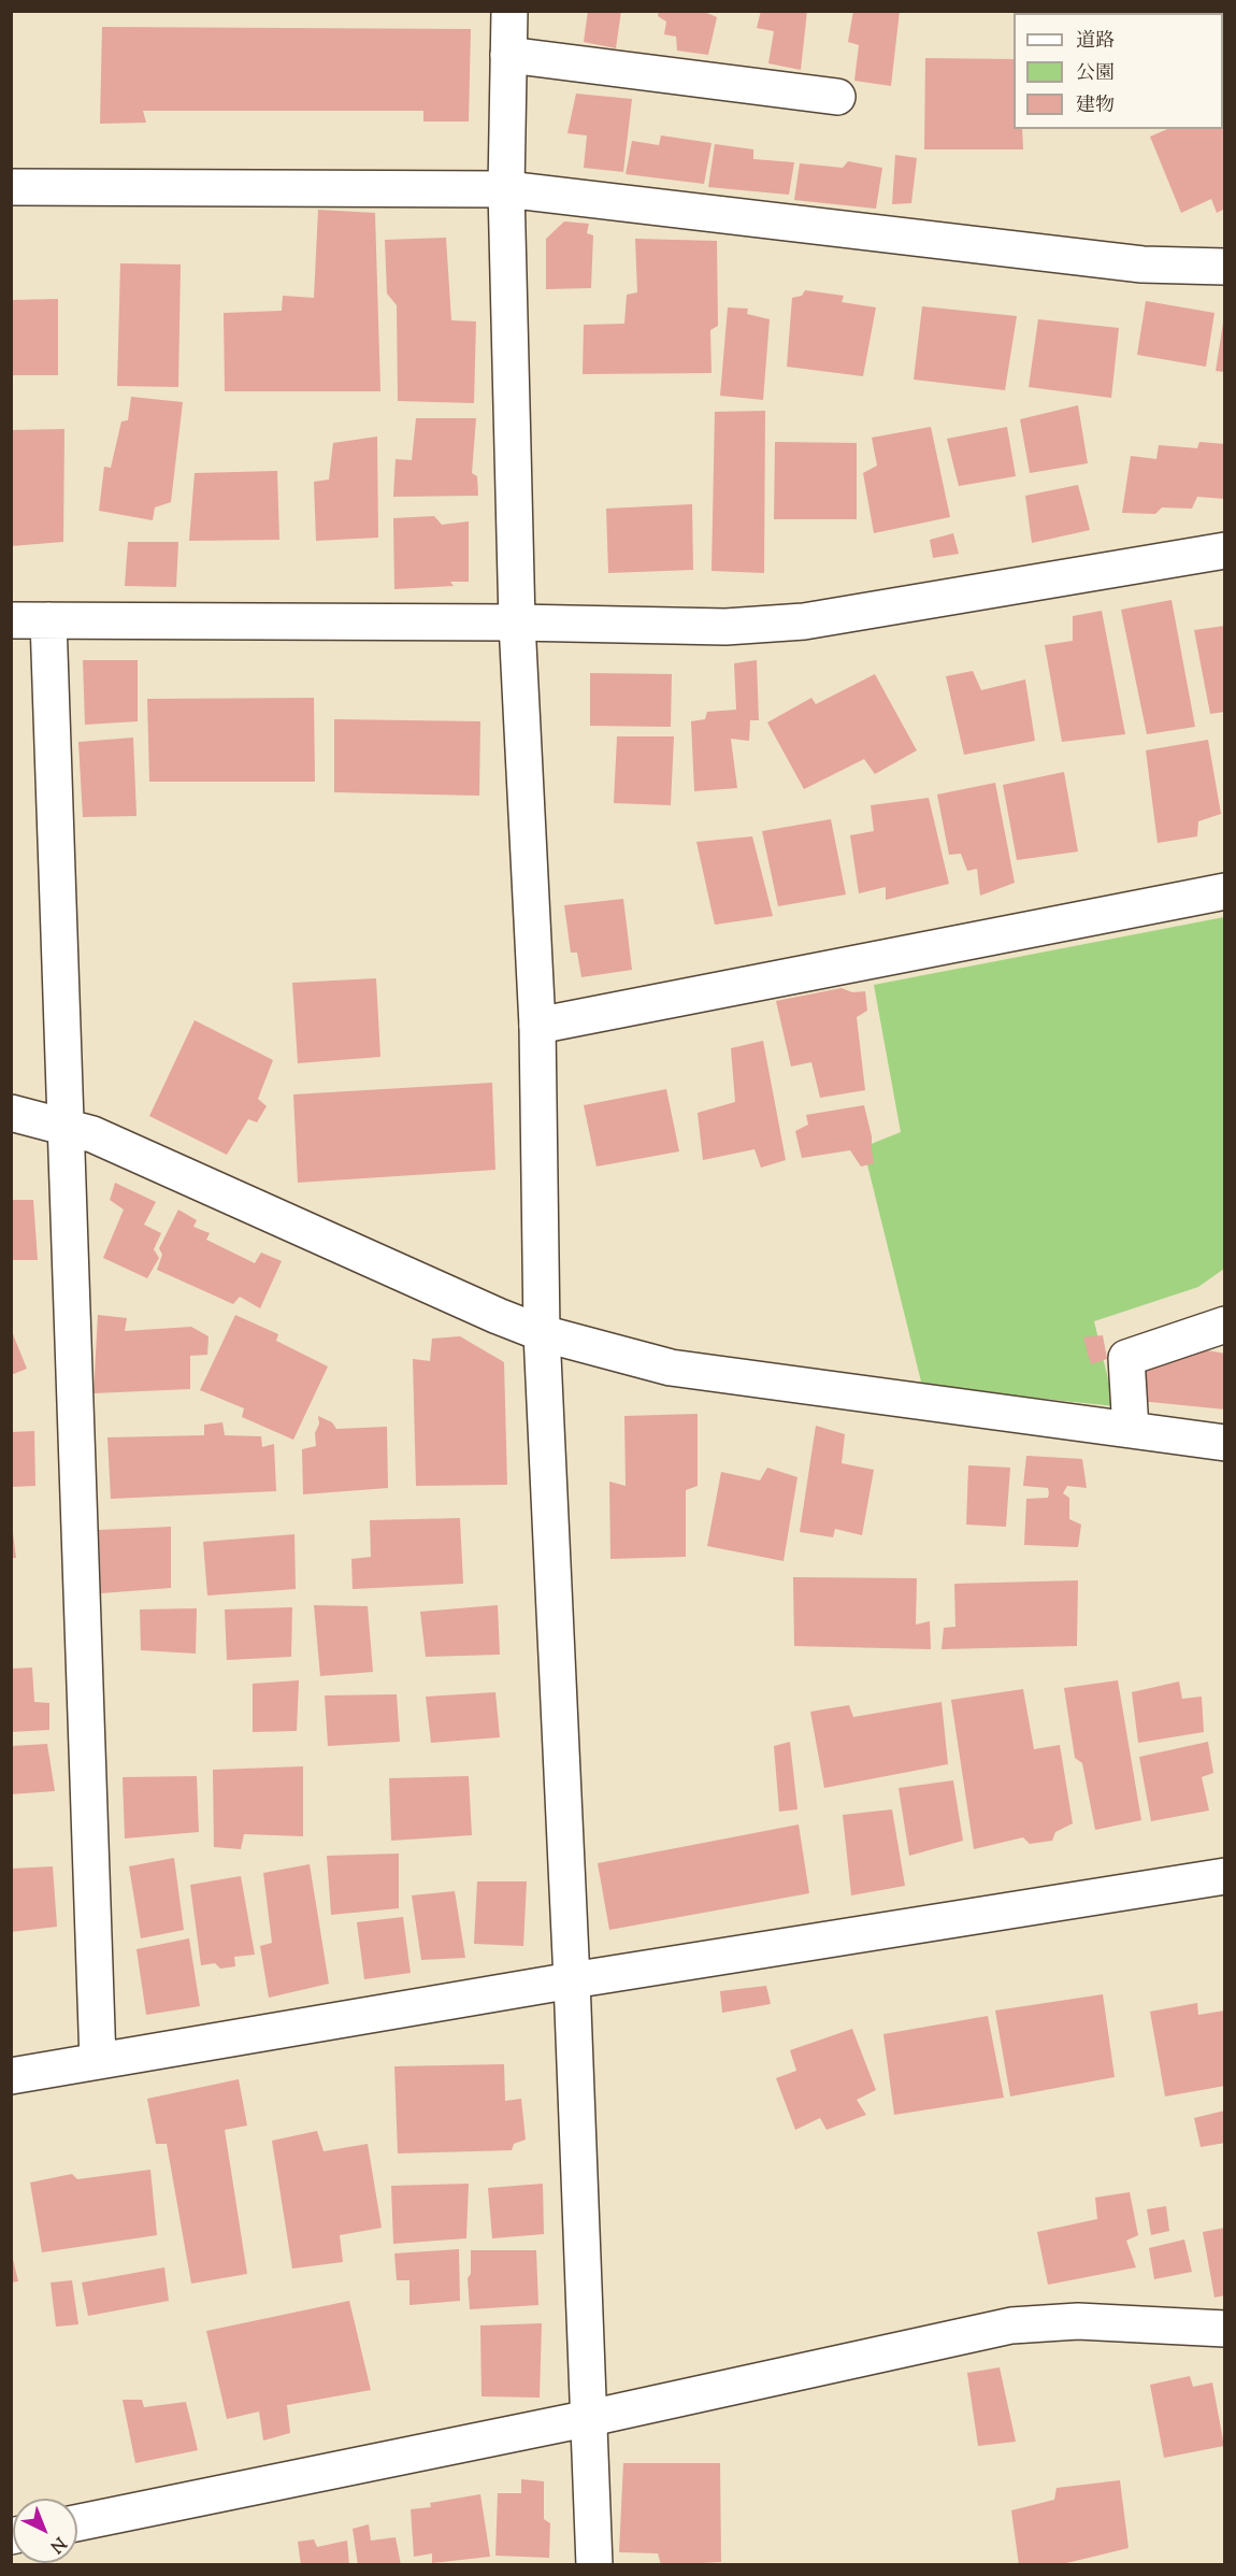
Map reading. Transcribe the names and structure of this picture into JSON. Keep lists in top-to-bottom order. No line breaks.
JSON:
{"legend":["道路","公園","建物"],"north":"bottom right"}
